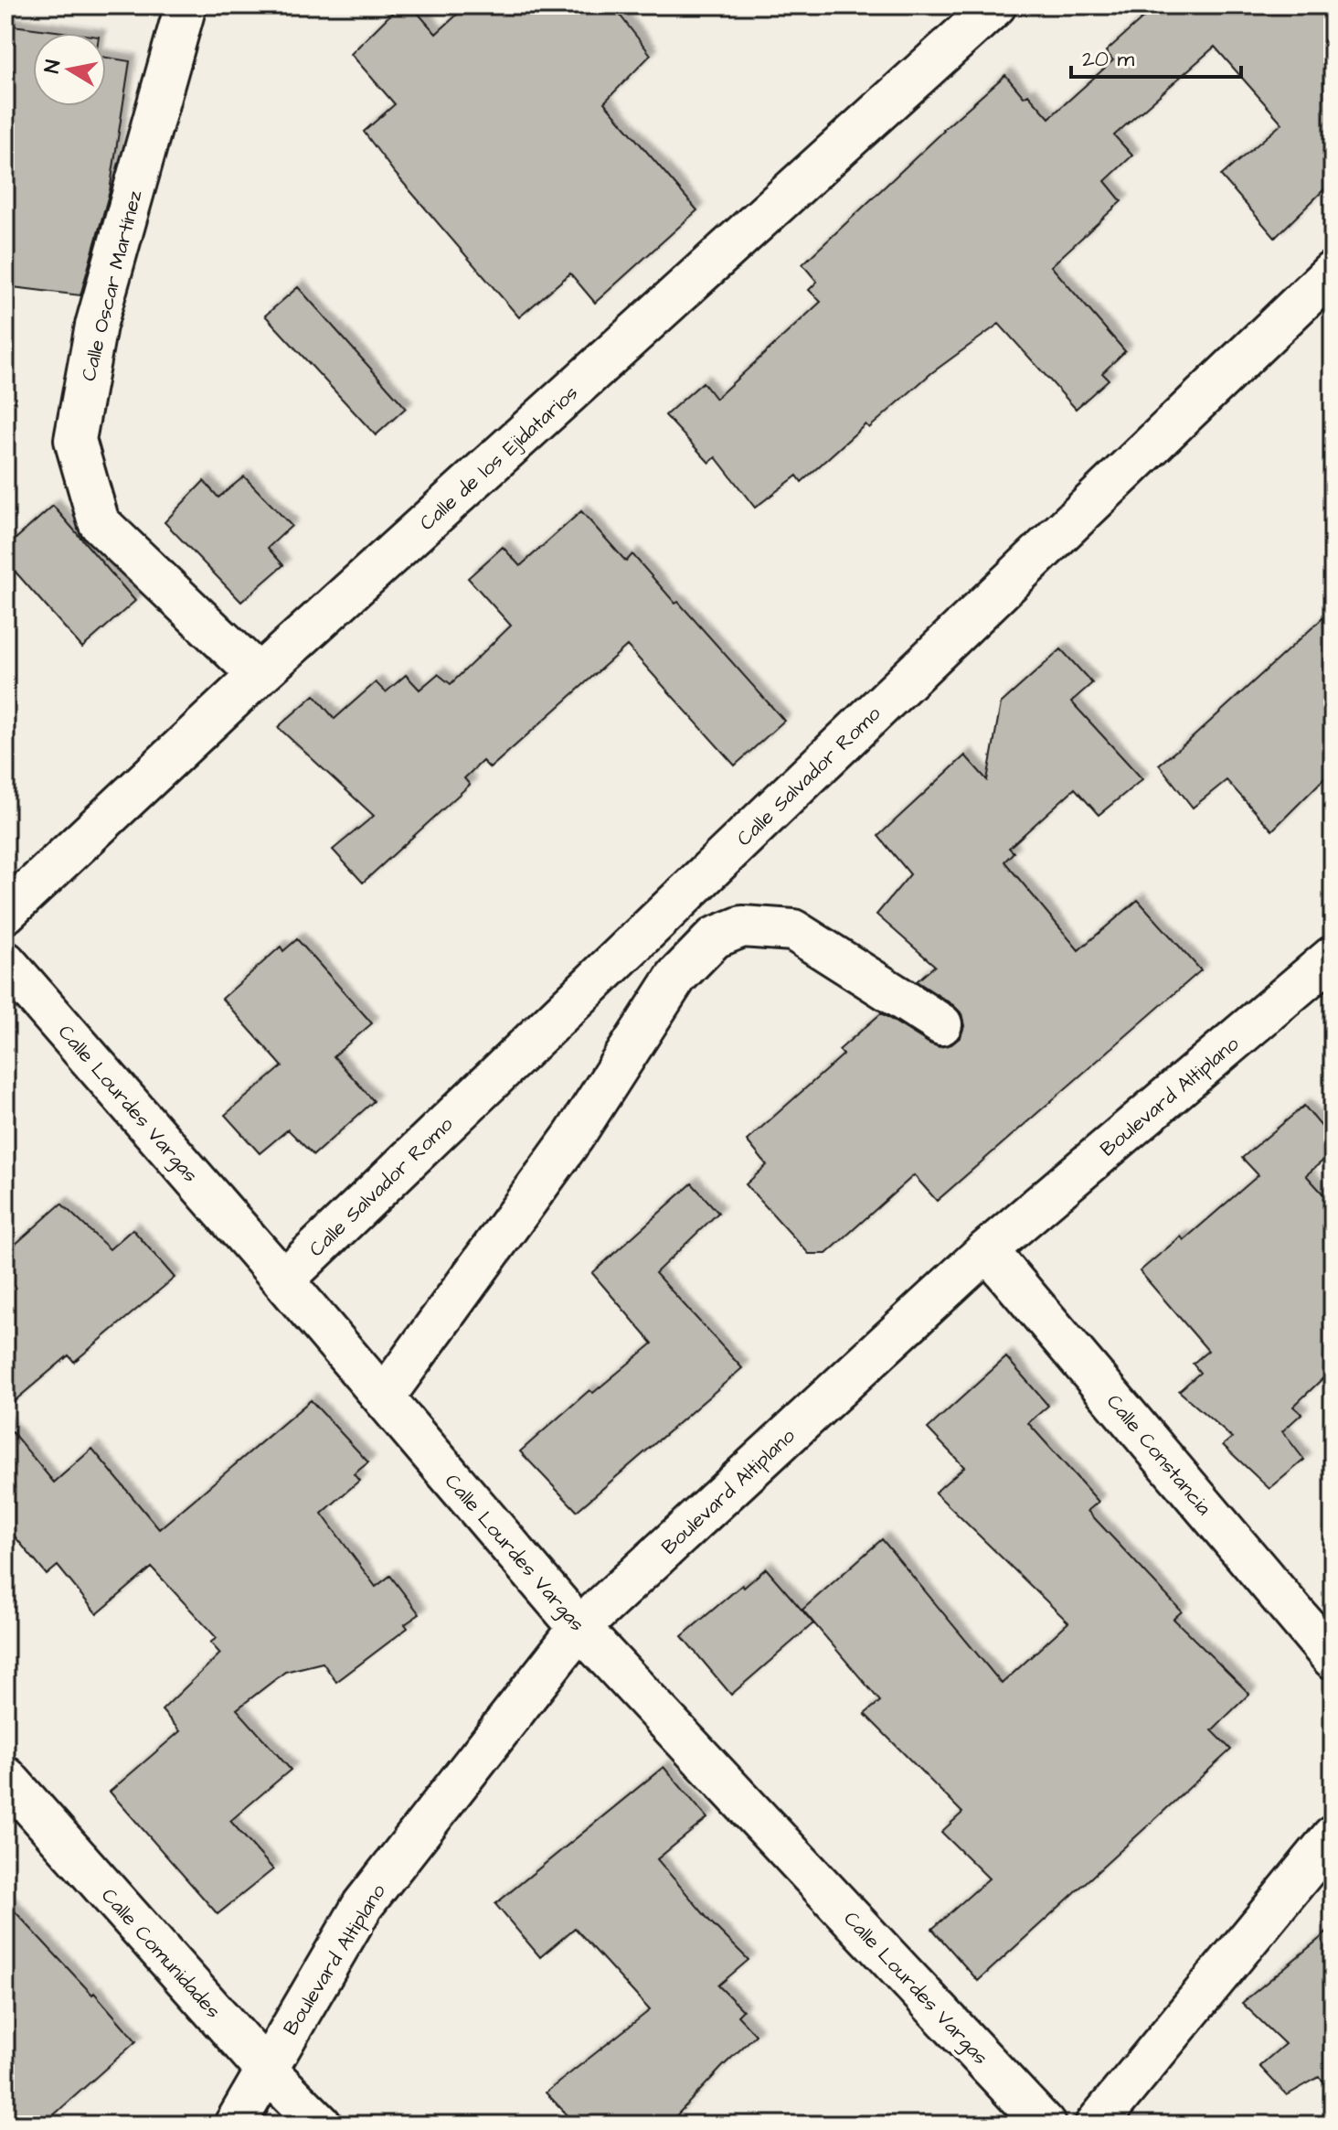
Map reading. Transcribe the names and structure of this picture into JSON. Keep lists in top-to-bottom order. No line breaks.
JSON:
{"streets":{"street":["Calle Oscar Martínez","Calle de los Ejidatarios","Calle Salvador Romo","Boulevard Altiplano","Calle Lourdes Vargas","Calle Constancia","Calle Comunidades"]},"crossings":[["Calle Oscar Martínez","Calle de los Ejidatarios"],["Calle Salvador Romo","Calle Lourdes Vargas"],["Boulevard Altiplano","Calle Lourdes Vargas"],["Boulevard Altiplano","Calle Constancia"],["Boulevard Altiplano","Calle Comunidades"]],"scale_bar":"20 m","north":"left"}
